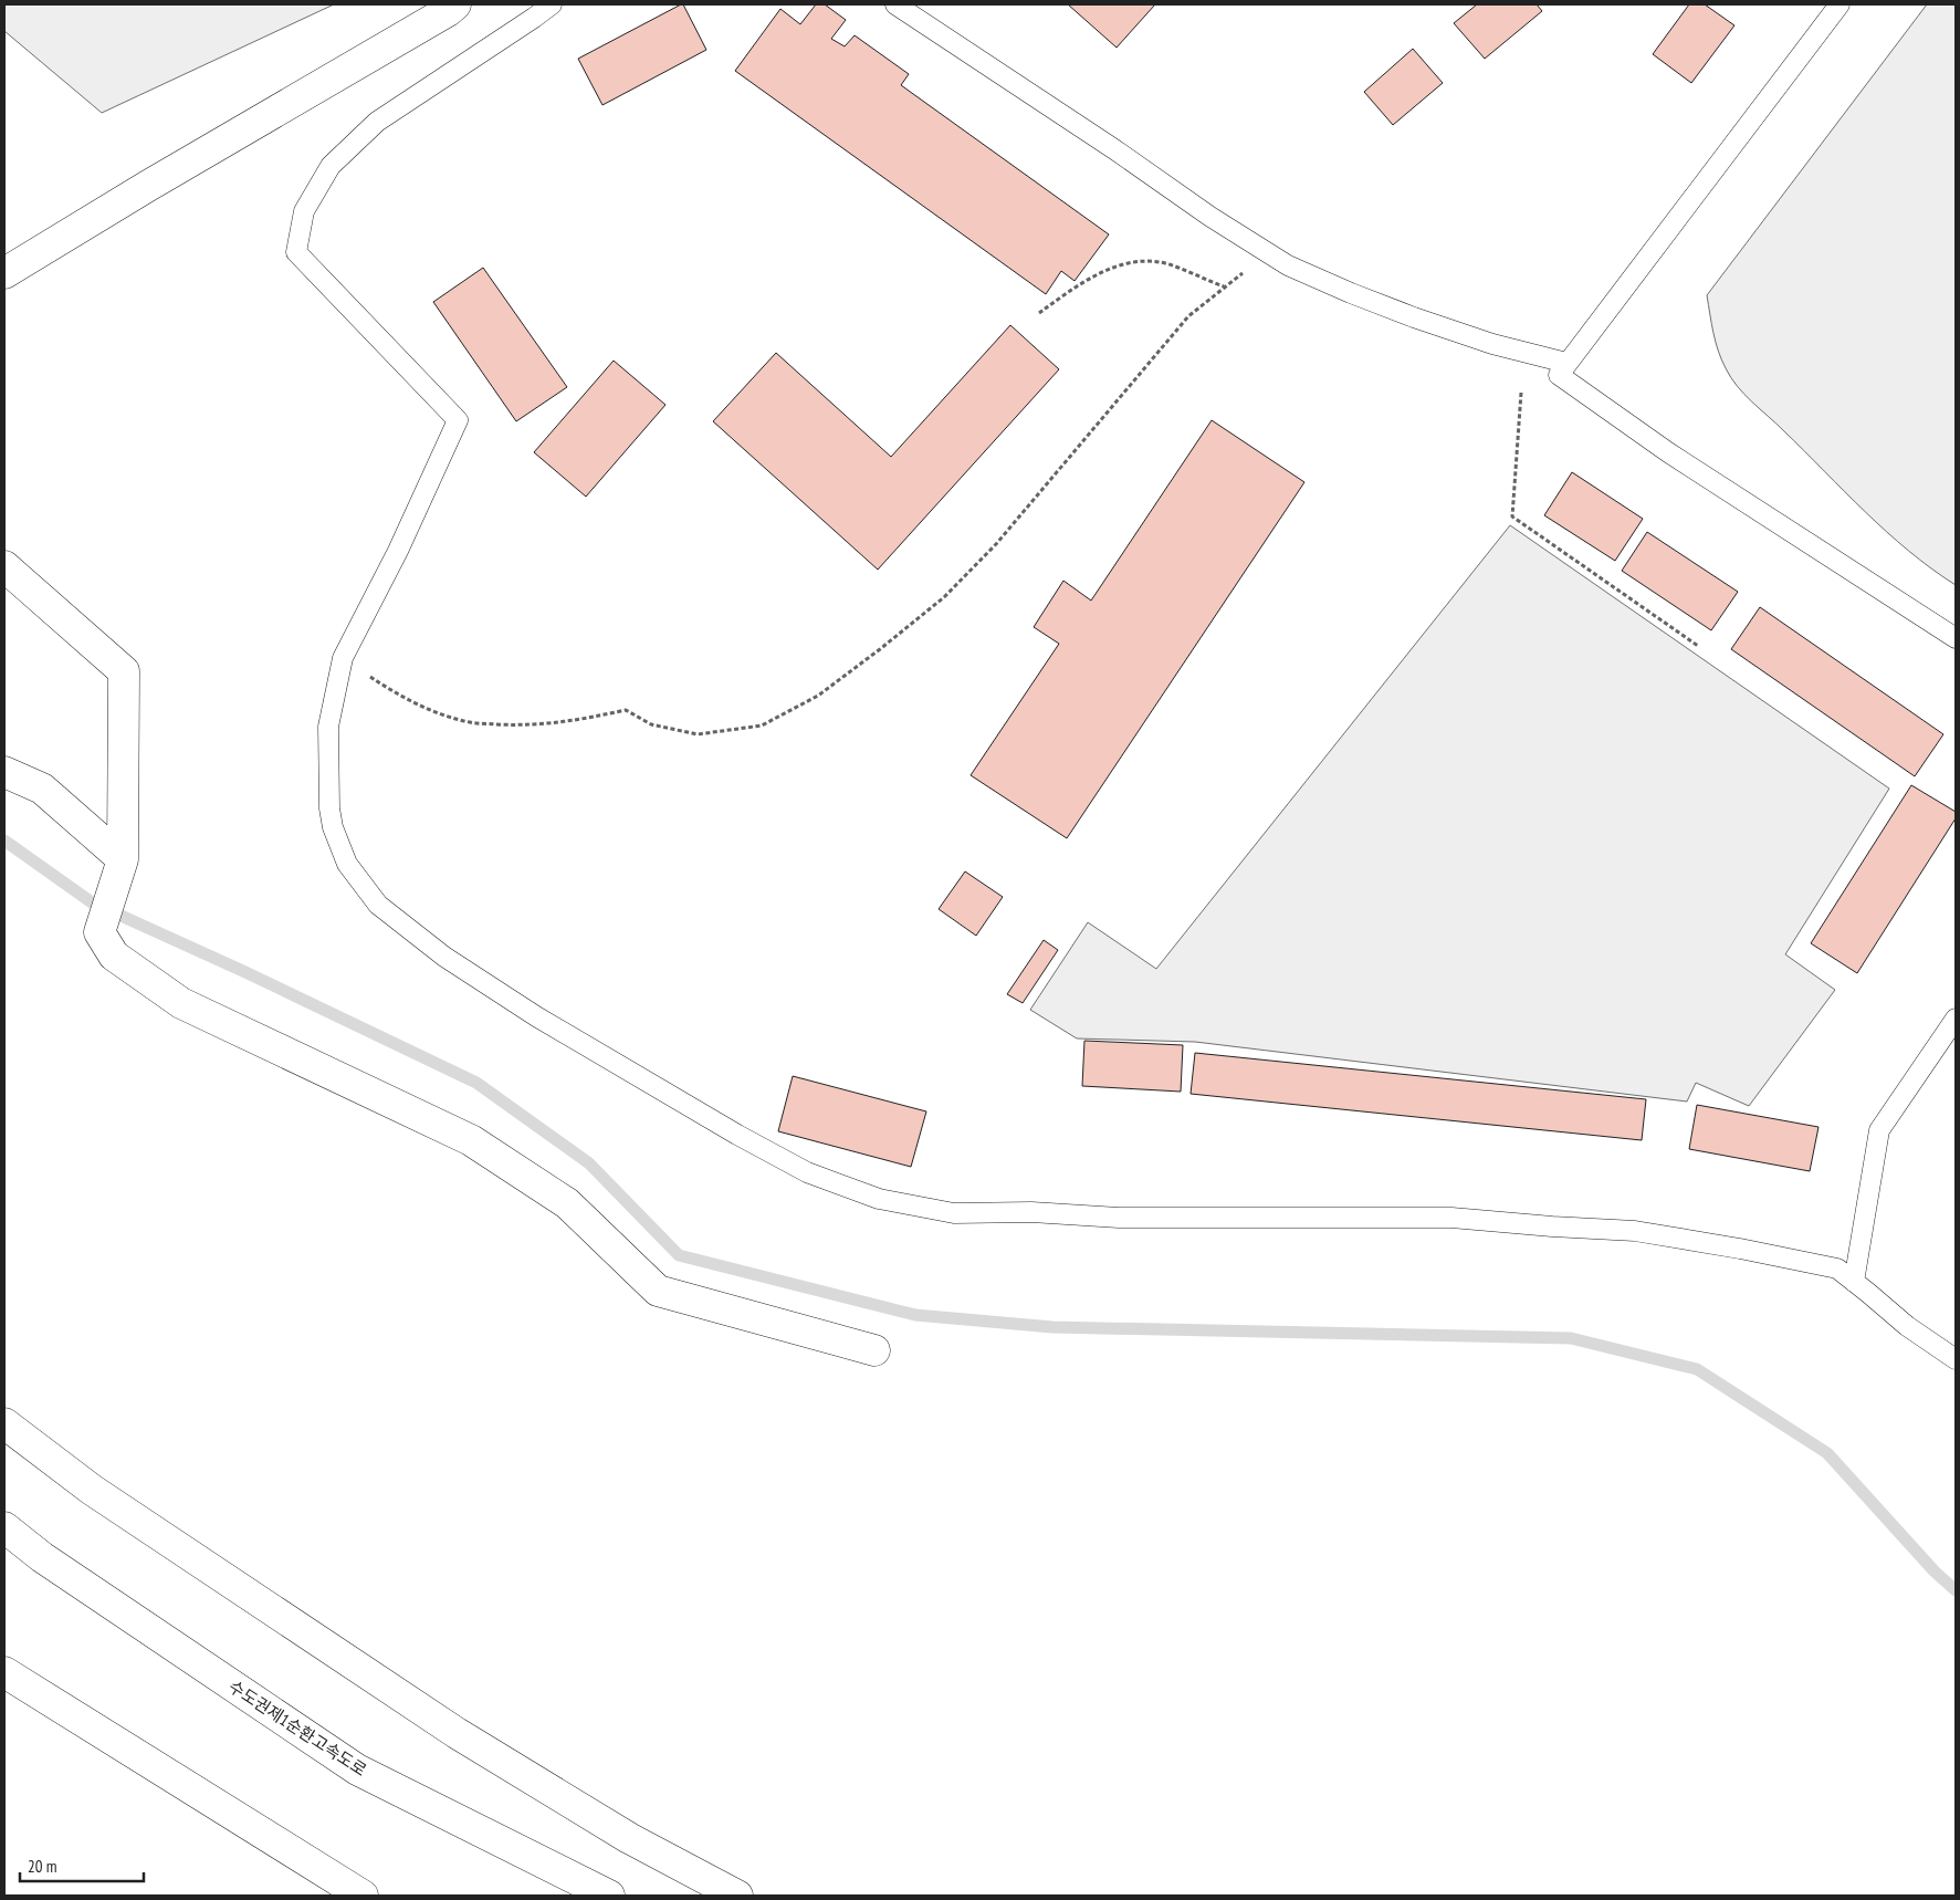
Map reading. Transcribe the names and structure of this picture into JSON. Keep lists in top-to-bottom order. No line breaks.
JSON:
{"streets":{"main road":["수도권제1순환고속도로"]},"scale_bar":"20 m"}
